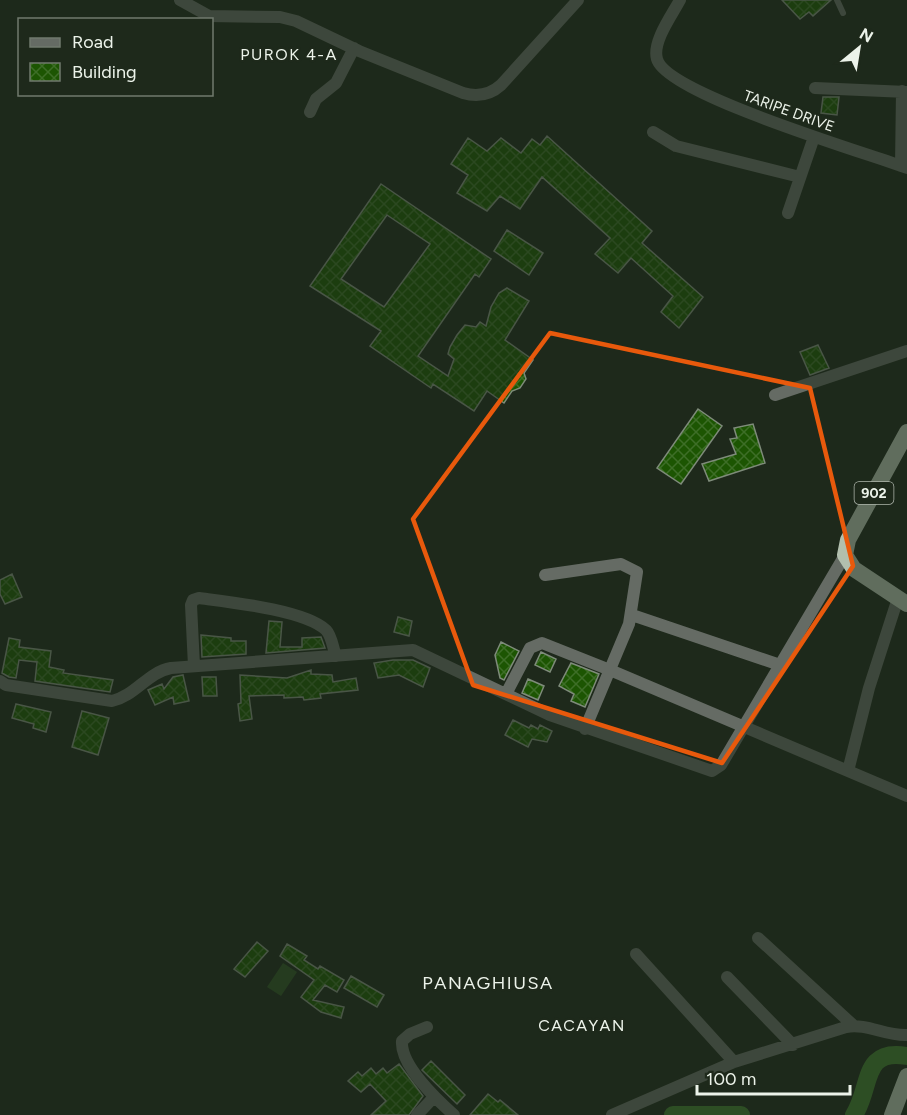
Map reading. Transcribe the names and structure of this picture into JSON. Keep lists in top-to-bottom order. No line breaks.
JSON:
{"streets":{"highway":["902"],"street":["TARIPE DRIVE"]},"districts":["PUROK 4-A","PANAGHIUSA","CACAYAN"],"legend":["Road","Building"],"scale_bar":"100 m","north":"top right"}
